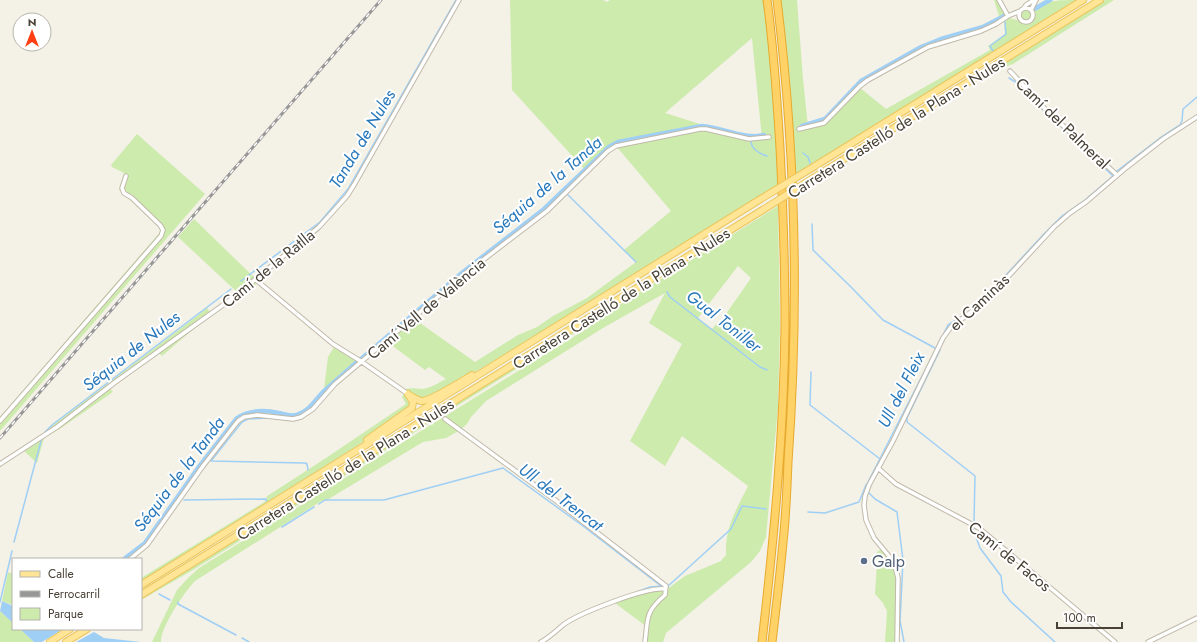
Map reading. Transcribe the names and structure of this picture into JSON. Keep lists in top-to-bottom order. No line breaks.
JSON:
{"streets":{"main road":["Carretera Castelló de la Plana - Nules"],"street":["Camí del Palmeral","Camí de la Ratlla","el Caminàs","Camí Vell de València","Camí de Facos"]},"crossings":[["Camí del Palmeral","el Caminàs"],["el Caminàs","Camí de Facos"]],"water":["Tanda de Nules","Séquia de la Tanda","Gual Toniller","Séquia de Nules","Ull del Fleix","Ull del Trencat"],"places":["Galp"],"legend":["Calle","Ferrocarril","Parque"],"scale_bar":"100 m","north":"top"}
